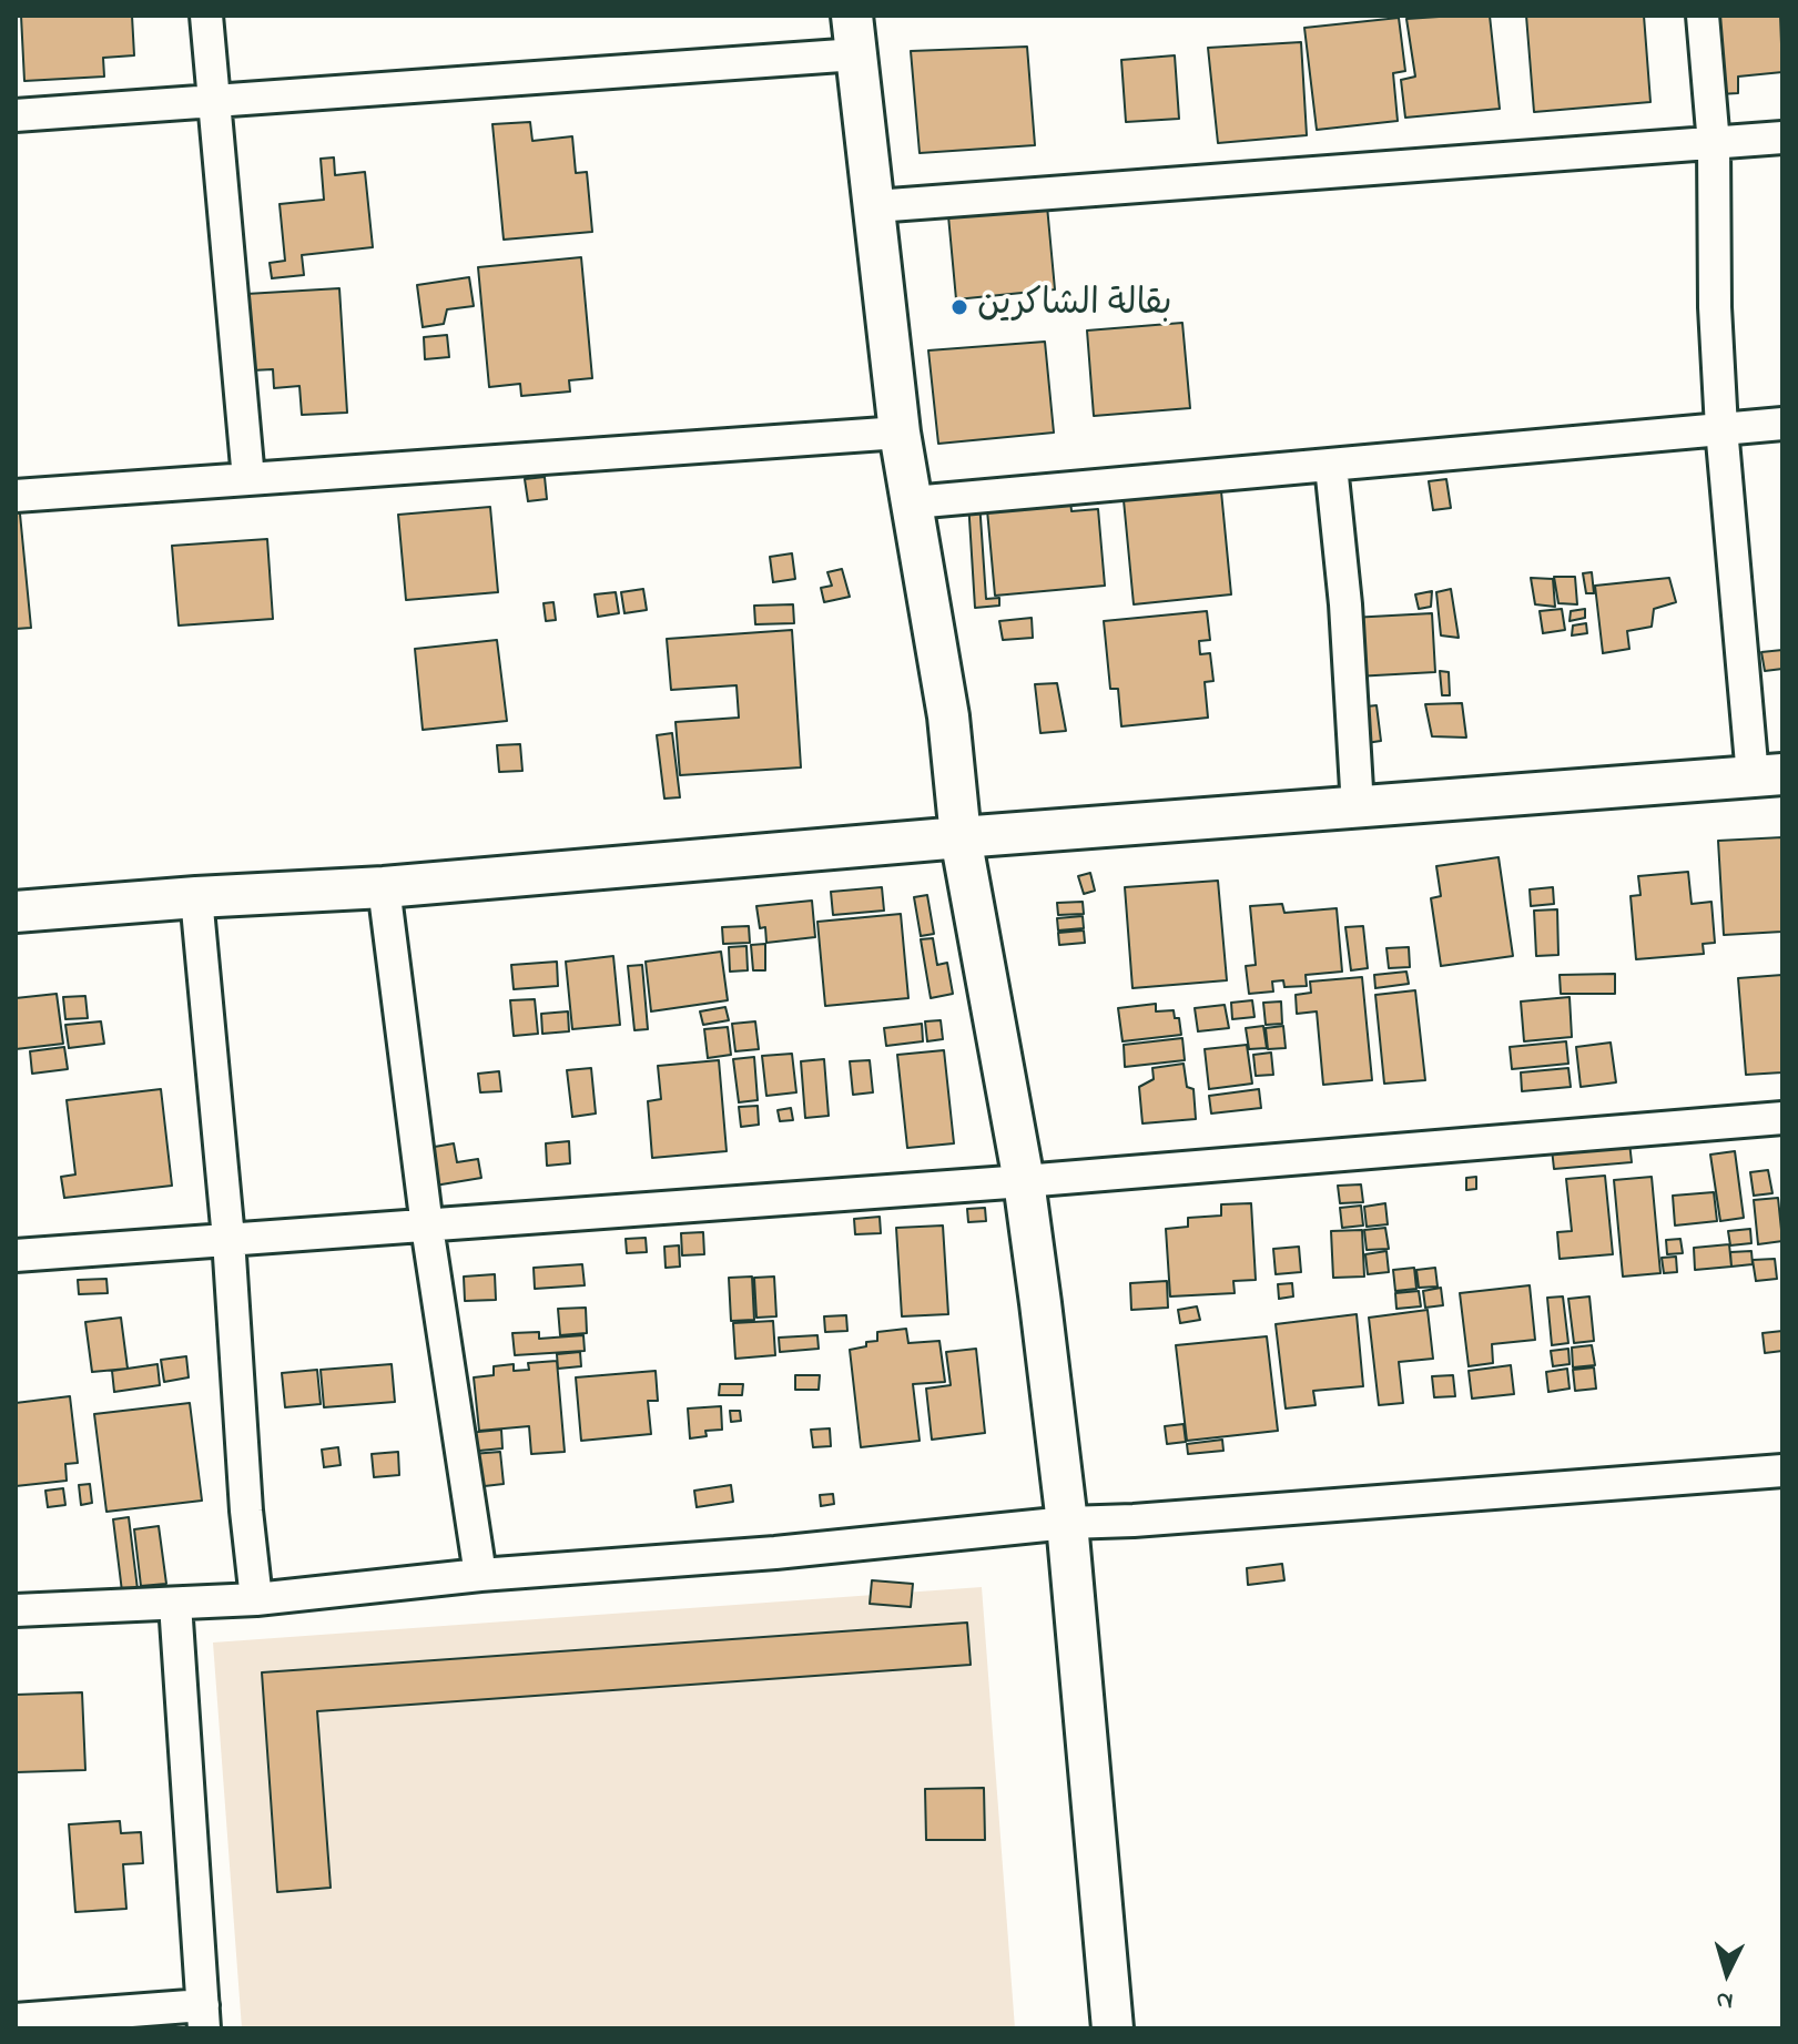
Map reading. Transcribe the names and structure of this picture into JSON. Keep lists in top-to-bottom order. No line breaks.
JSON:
{"places":["بقالة الشاكرين"],"north":"bottom"}
